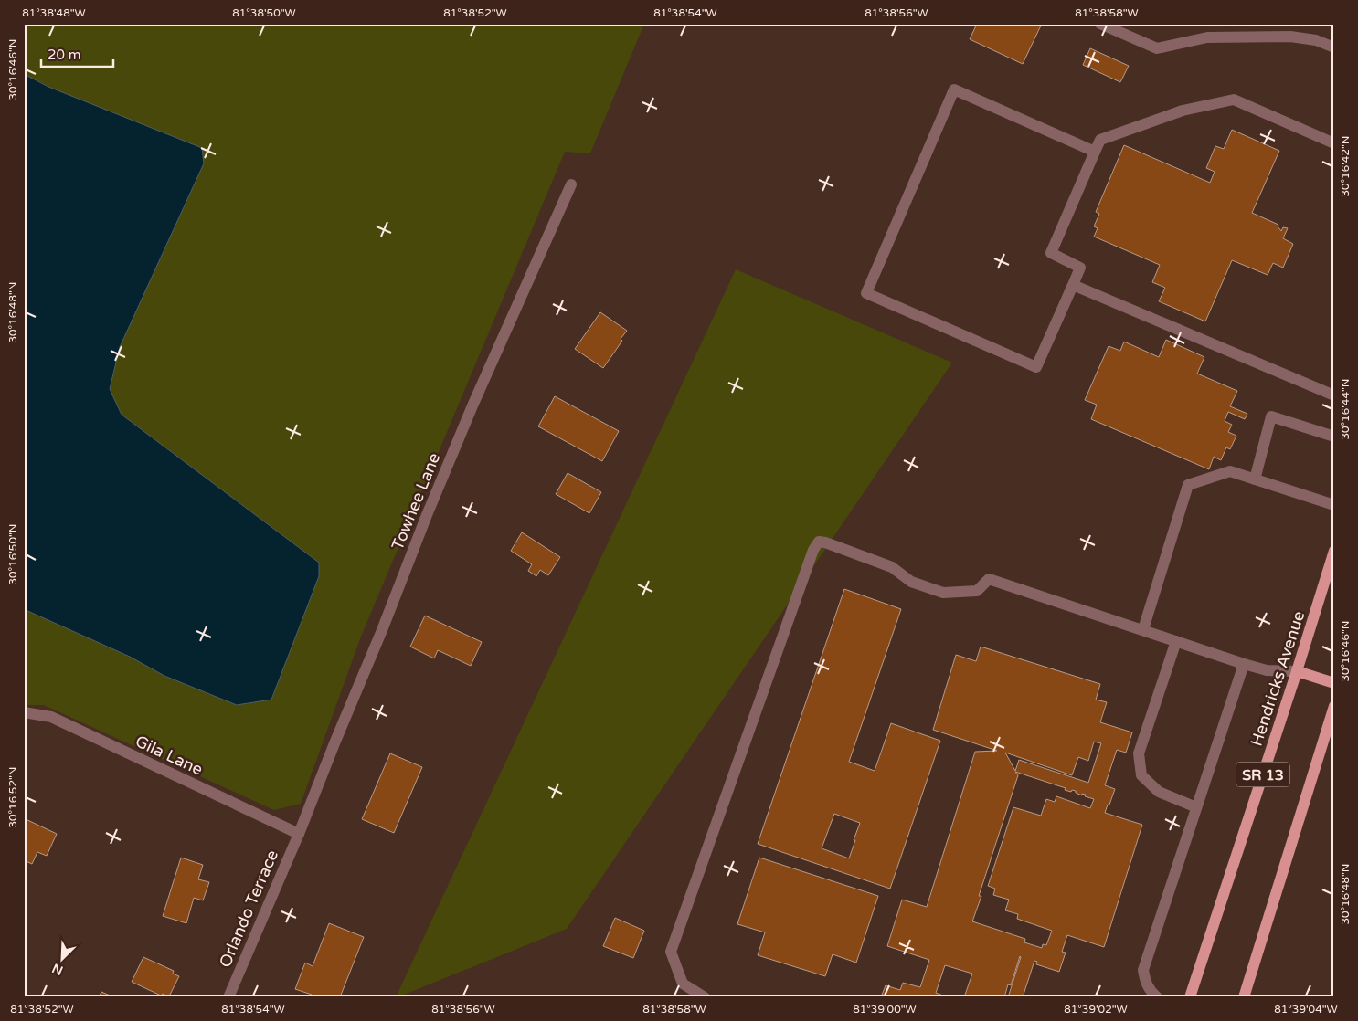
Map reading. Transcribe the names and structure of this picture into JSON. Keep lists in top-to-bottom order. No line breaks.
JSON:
{"streets":{"main road":["Hendricks Avenue","SR 13"],"street":["Towhee Lane","Gila Lane","Orlando Terrace"]},"crossings":[["Towhee Lane","Gila Lane"],["Towhee Lane","Orlando Terrace"],["Gila Lane","Orlando Terrace"]],"scale_bar":"20 m","north":"bottom left","coordinates":["81°38'48\"W","81°38'50\"W","81°38'52\"W","81°38'54\"W","81°38'56\"W","81°38'58\"W","30°16'46\"N","30°16'42\"N","30°16'48\"N","30°16'44\"N","30°16'50\"N","30°16'52\"N","81°39'00\"W","81°39'02\"W","81°39'04\"W"]}
